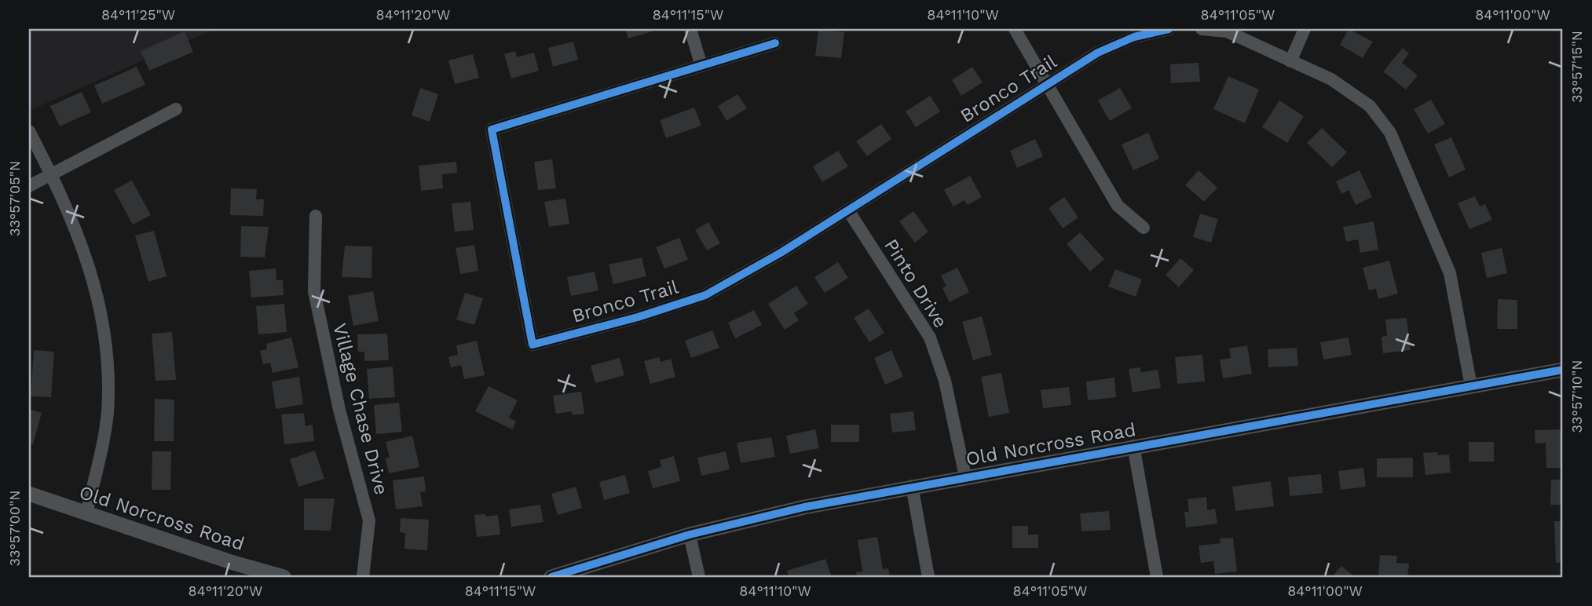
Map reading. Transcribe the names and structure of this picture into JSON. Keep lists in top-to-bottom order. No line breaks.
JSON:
{"streets":{"street":["Bronco Trail","Pinto Drive","Village Chase Drive","Old Norcross Road"]},"crossings":[["Bronco Trail","Pinto Drive"],["Pinto Drive","Old Norcross Road"]],"coordinates":["84°11'25\"W","84°11'20\"W","84°11'15\"W","84°11'10\"W","84°11'05\"W","84°11'00\"W","33°57'15\"N","33°57'05\"N","33°57'10\"N","33°57'00\"N"]}
